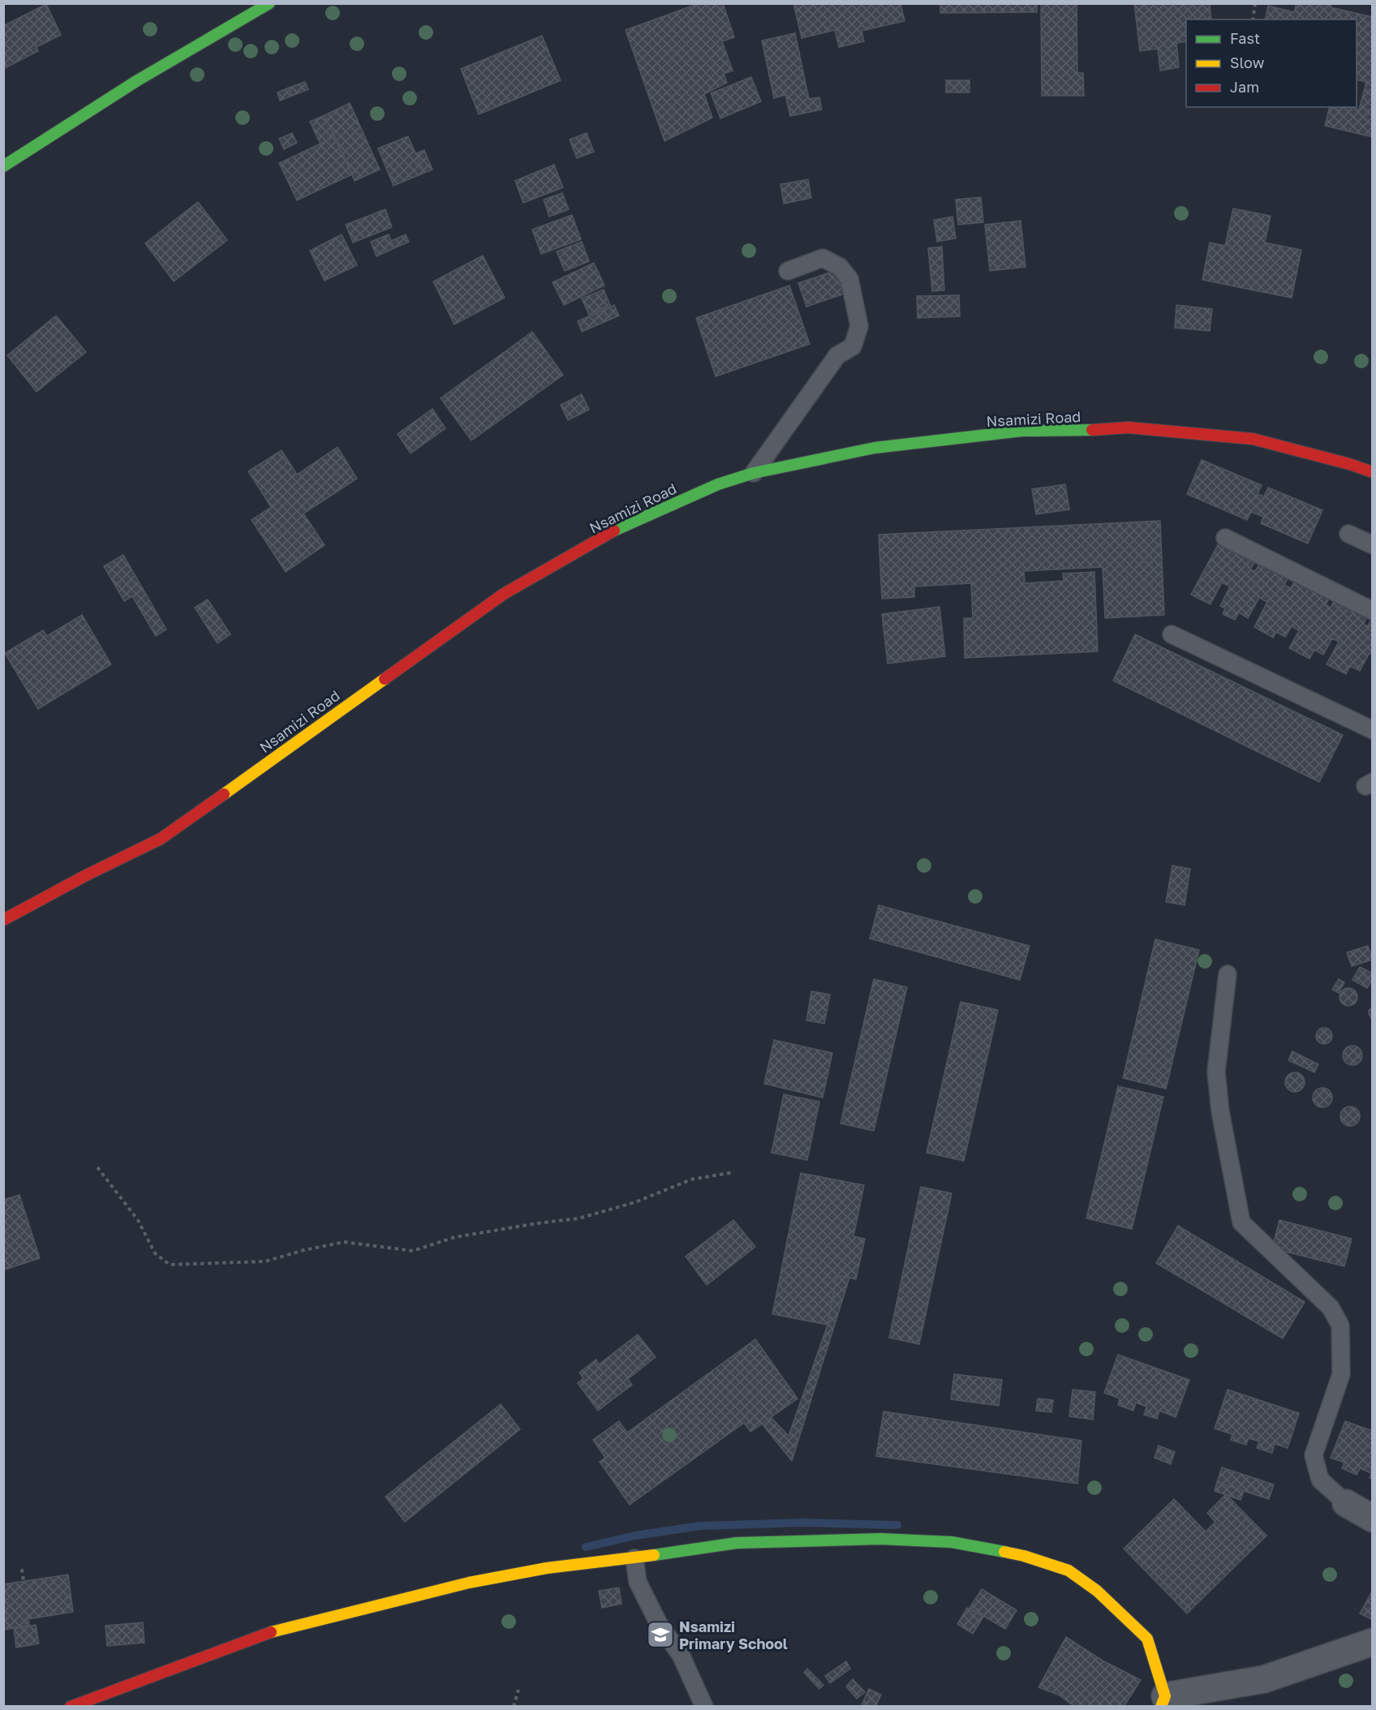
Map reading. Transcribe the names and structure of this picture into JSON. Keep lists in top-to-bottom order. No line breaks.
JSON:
{"streets":{"street":["Nsamizi Road"]},"places":{"school or university":["Nsamizi Primary School"]},"legend":["Fast","Slow","Jam"]}
